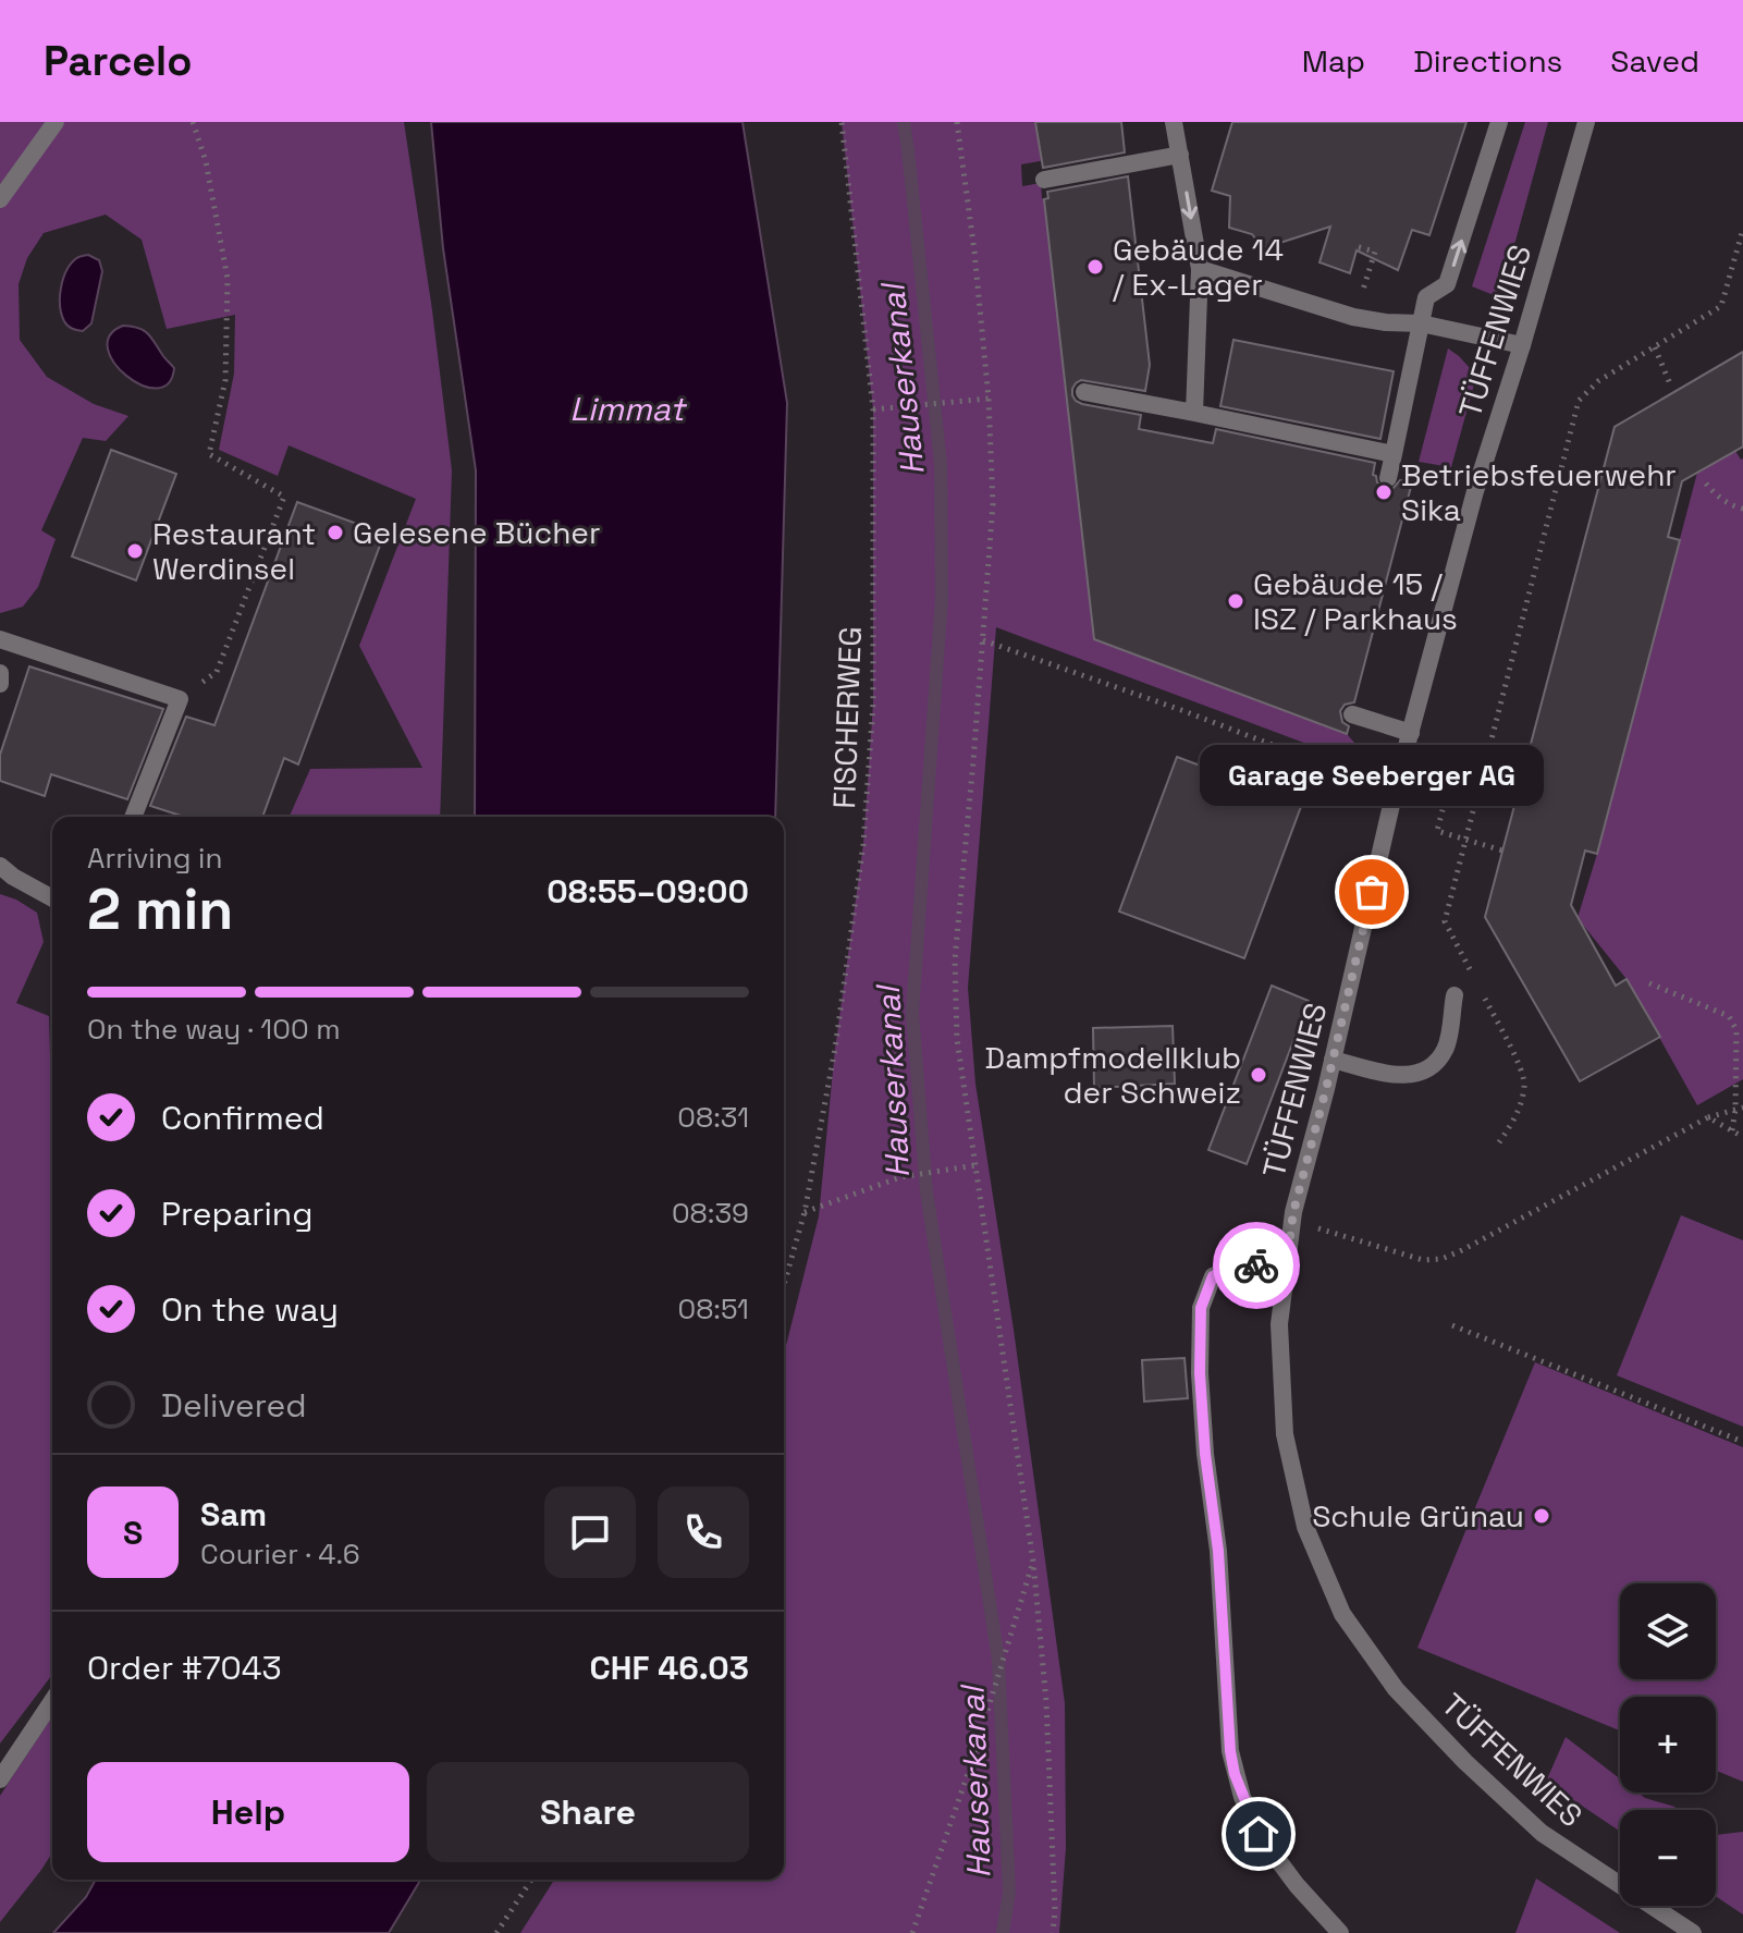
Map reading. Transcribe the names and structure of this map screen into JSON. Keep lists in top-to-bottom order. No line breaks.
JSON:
{"streets":{"street":["TÜFFENWIES"],"path":["FISCHERWEG"]},"water":["Hauserkanal","Limmat"],"places":["Gebäude 14 / Ex-Lager","Betriebsfeuerwehr Sika","Gelesene Bücher","Restaurant Werdinsel","Gebäude 15 / ISZ / Parkhaus","Garage Seeberger AG","Dampfmodellklub der Schweiz","Schule Grünau"],"page":{"header":"Parcelo","nav":["Map","Directions","Saved"],"bubble":"Garage Seeberger AG","heading":["2 min","Arriving in","08:55–09:00"],"panel":["Sam","Courier · 4.6","Order #7043","CHF 46.03"],"bar":"On the way · 100 m","list":[["Confirmed","08:31"],["Preparing","08:39"],["On the way","08:51"],"Delivered"],"round":"S","map_buttons":["+","−"],"buttons":["Help","Share"]}}
